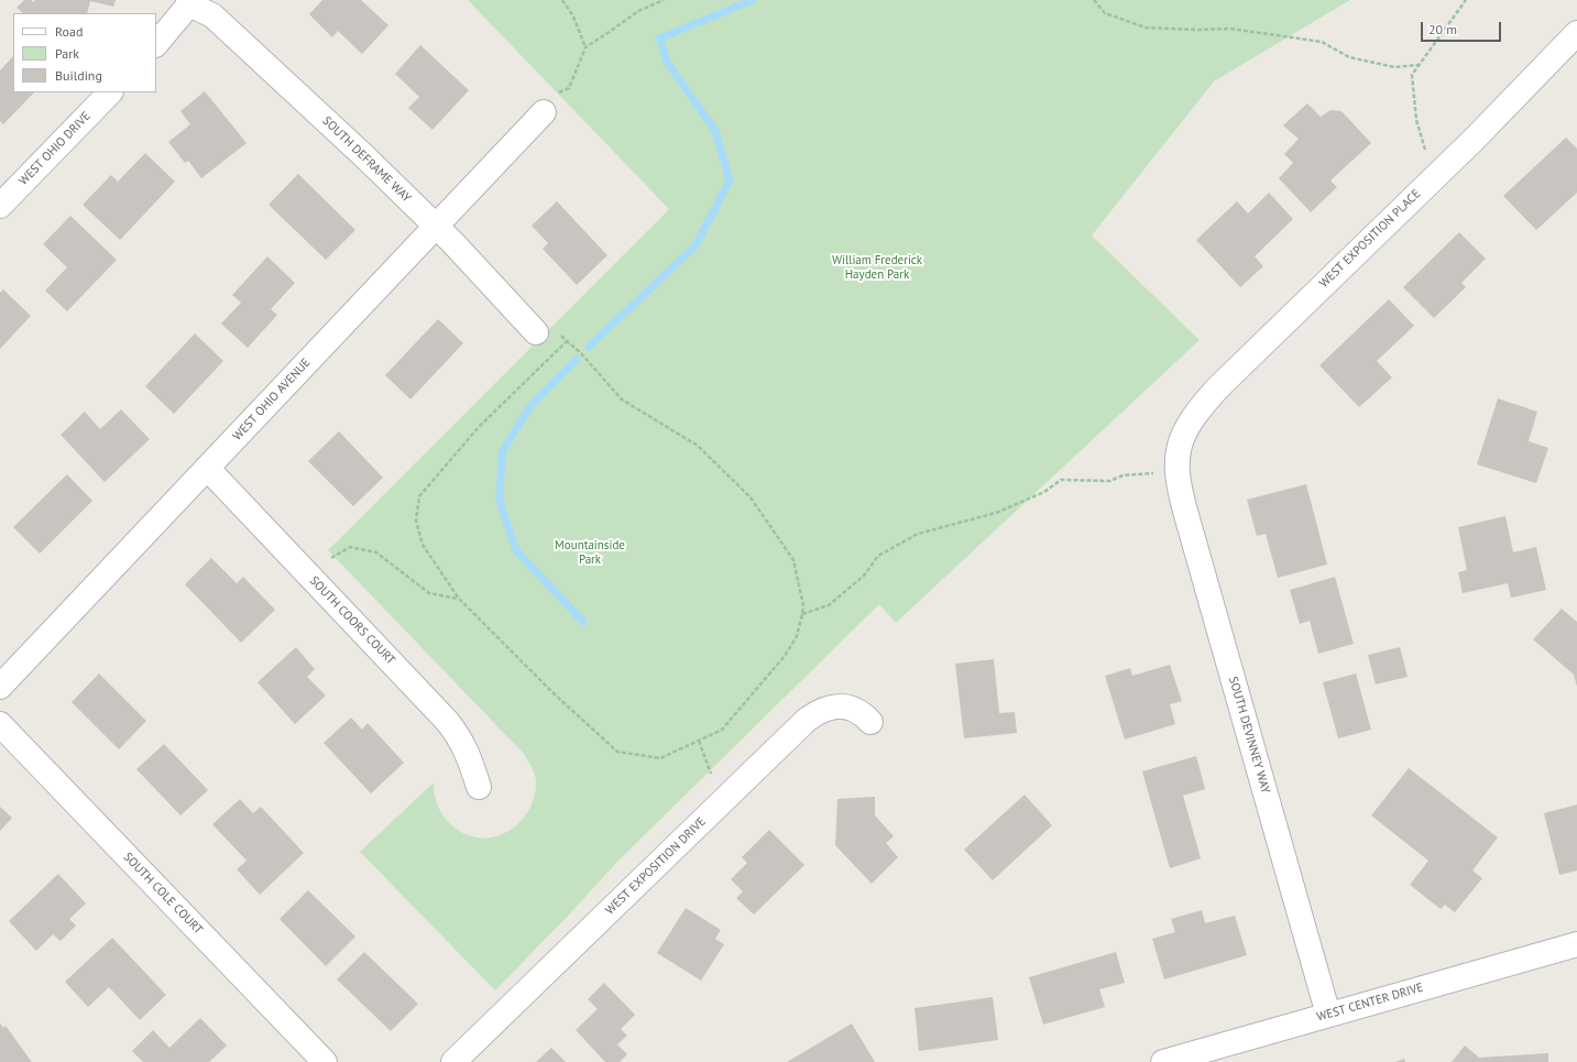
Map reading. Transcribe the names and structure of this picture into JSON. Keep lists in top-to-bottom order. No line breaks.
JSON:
{"streets":{"street":["WEST OHIO DRIVE","SOUTH DEFRAME WAY","WEST EXPOSITION PLACE","WEST OHIO AVENUE","SOUTH COORS COURT","SOUTH DEVINNEY WAY","WEST EXPOSITION DRIVE","SOUTH COLE COURT","WEST CENTER DRIVE"]},"crossings":[["SOUTH DEFRAME WAY","WEST OHIO AVENUE"],["WEST EXPOSITION PLACE","SOUTH DEVINNEY WAY"],["WEST OHIO AVENUE","SOUTH COORS COURT"],["SOUTH DEVINNEY WAY","WEST CENTER DRIVE"]],"parks":["William Frederick Hayden Park","Mountainside Park"],"legend":["Road","Park","Building"],"scale_bar":"20 m"}
